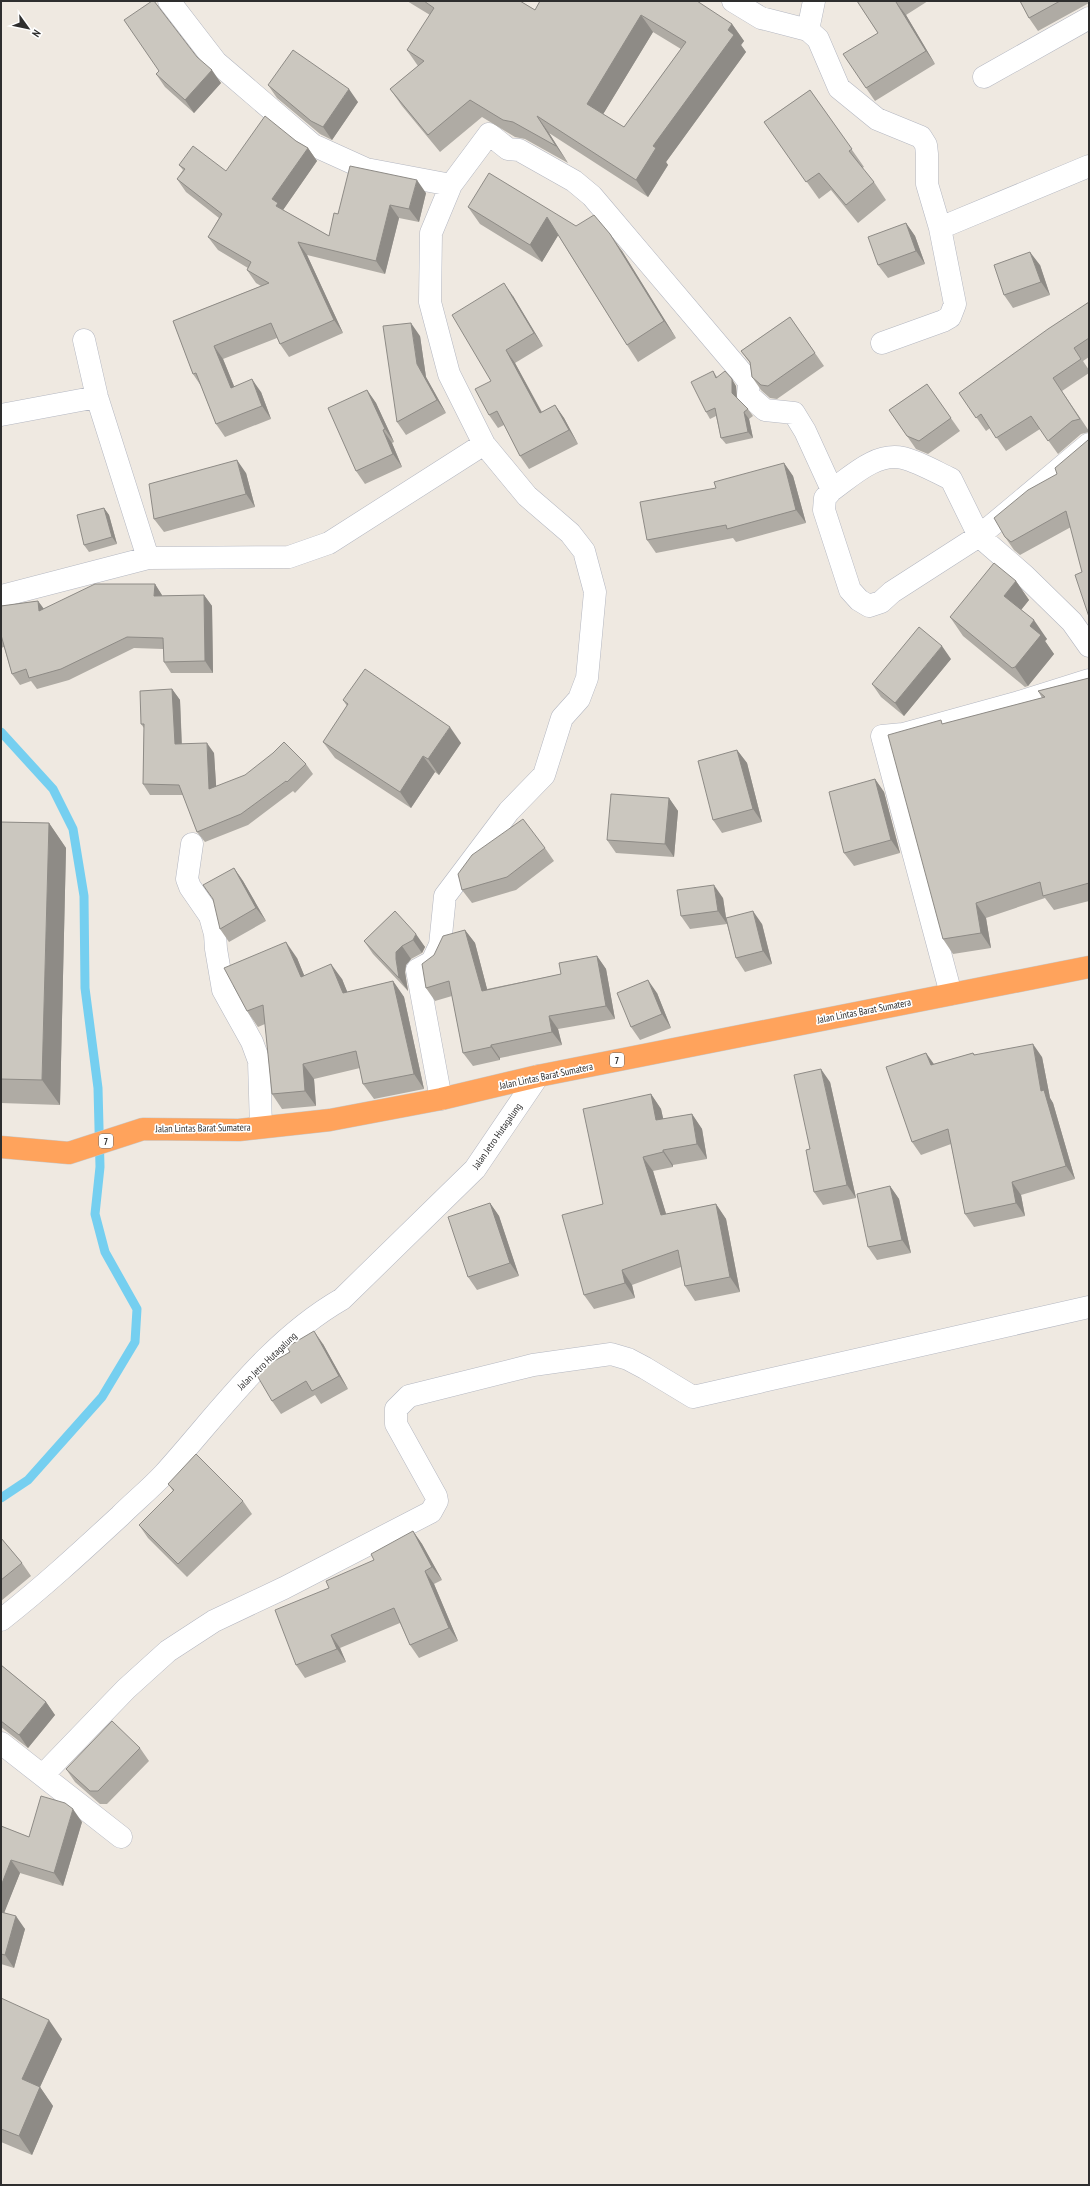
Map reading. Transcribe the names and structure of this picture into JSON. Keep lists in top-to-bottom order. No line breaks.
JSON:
{"streets":{"highway":["Jalan Lintas Barat Sumatera","7"],"street":["Jalan Jetro Hutagalung"]},"crossings":[["Jalan Lintas Barat Sumatera","Jalan Jetro Hutagalung"]],"north":"bottom right"}
